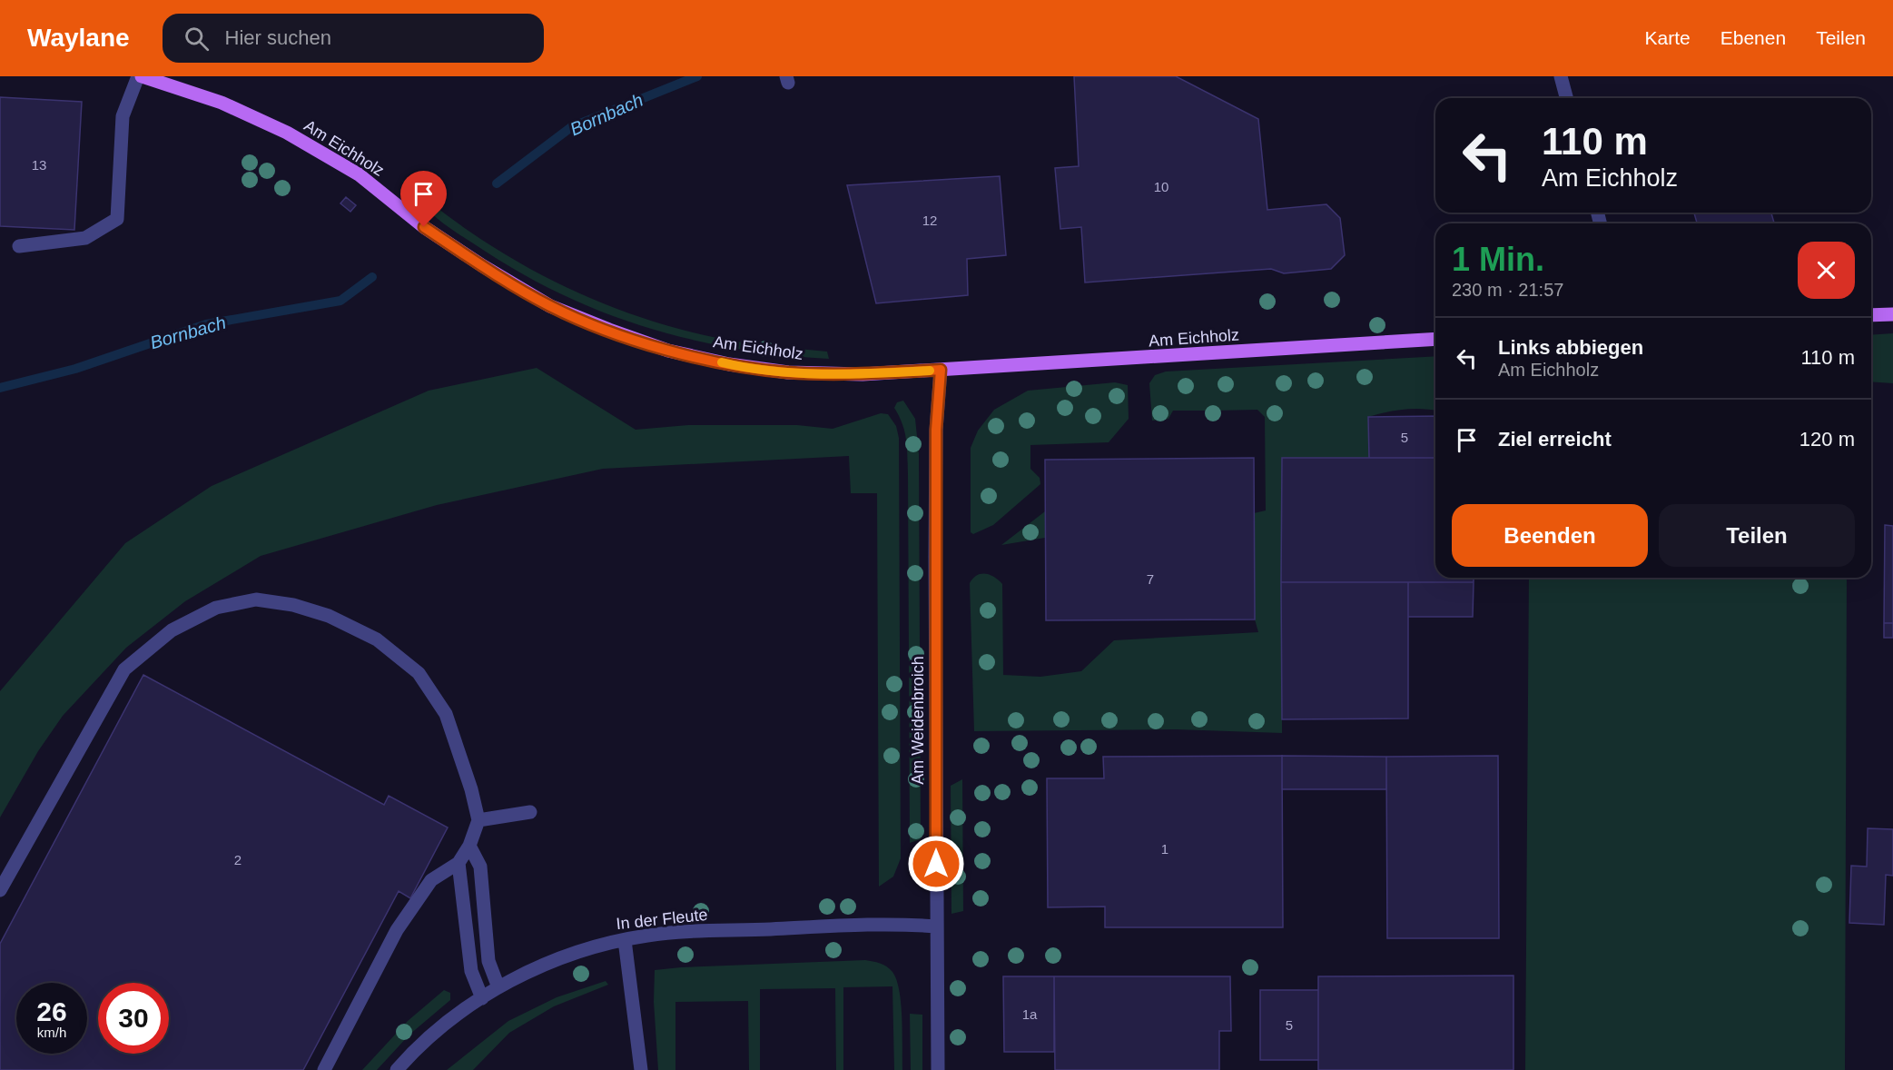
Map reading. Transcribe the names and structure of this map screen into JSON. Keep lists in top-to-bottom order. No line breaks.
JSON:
{"streets":{"main road":["Am Eichholz"],"street":["Am Weidenbroich","In der Fleute"]},"crossings":[["Am Eichholz","Am Weidenbroich"],["Am Weidenbroich","In der Fleute"]],"water":["Bornbach"],"house_numbers":["13","10","12","5","7","1","2","1a","5"],"page":{"header":"Waylane","search":"Hier suchen","nav":["Karte","Ebenen","Teilen"],"turn":["110 m","Am Eichholz"],"heading":["1 Min.","230 m · 21:57"],"list":[{"name":"Links abbiegen","note":"Am Eichholz","value":"110 m"},{"name":"Ziel erreicht","value":"120 m"}],"buttons":["Beenden","Teilen"],"speed":"26 km/h","limit":"30"}}
